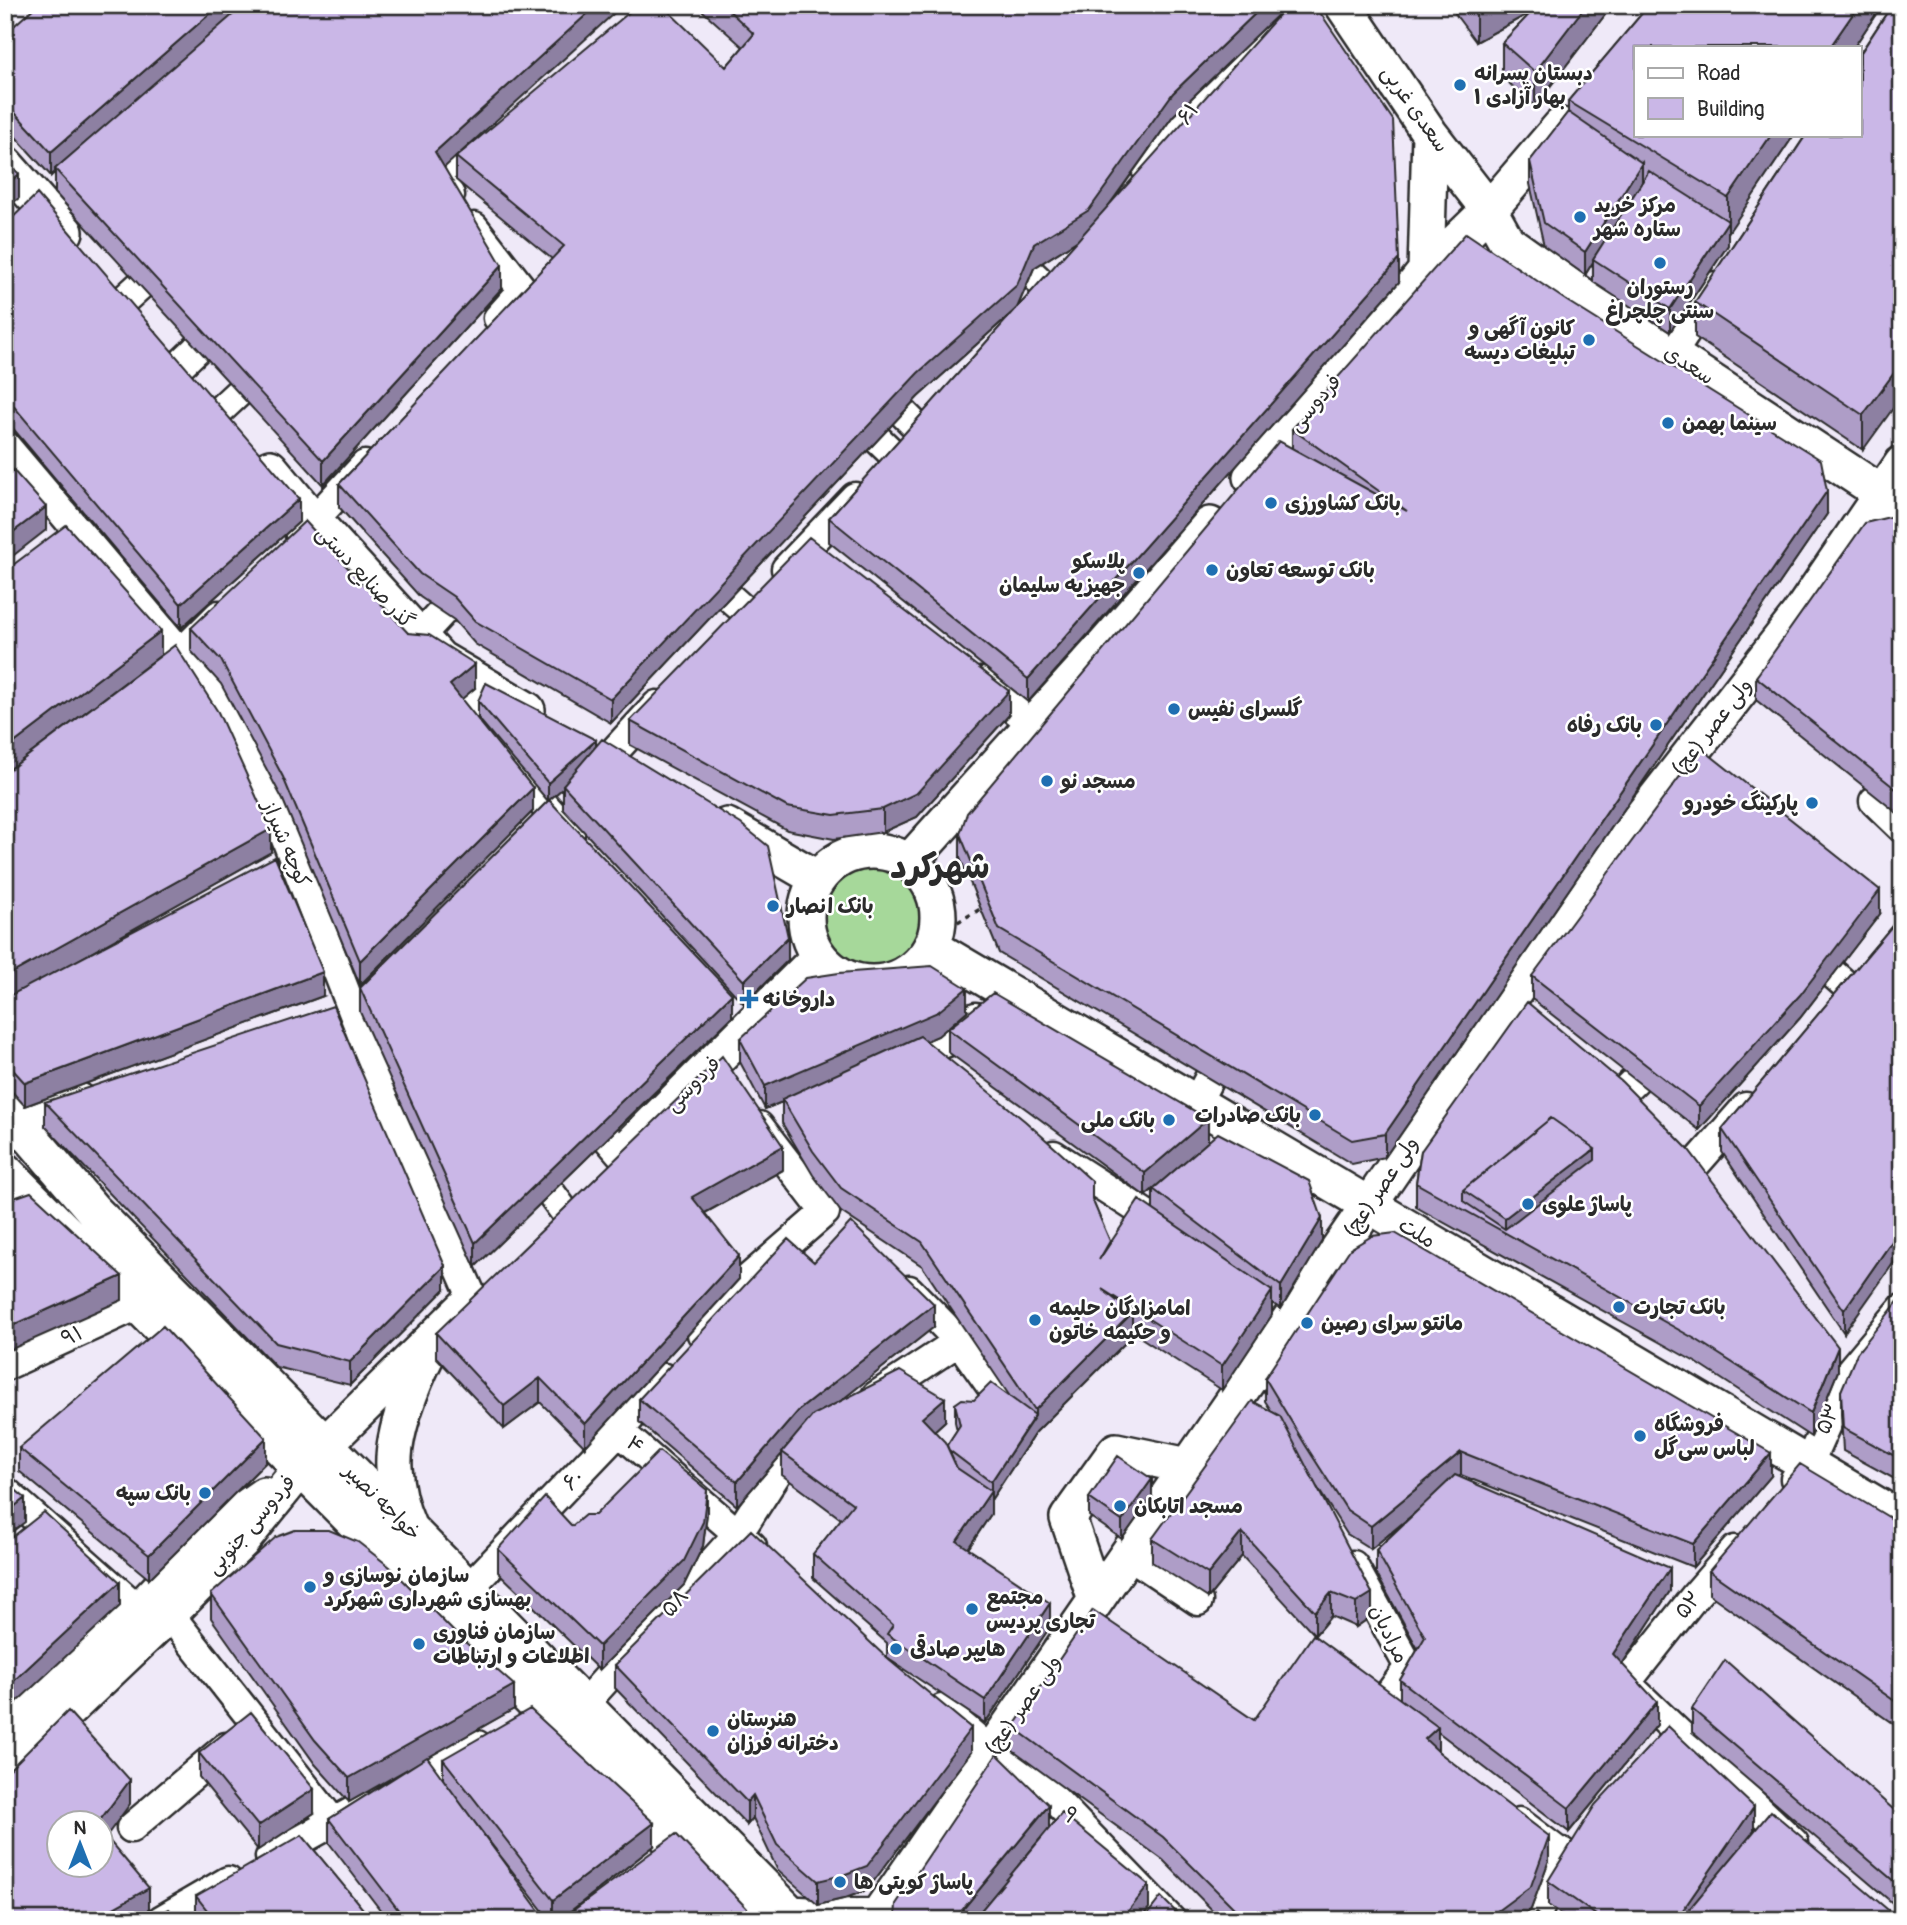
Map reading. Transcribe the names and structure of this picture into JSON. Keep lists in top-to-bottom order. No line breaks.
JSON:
{"streets":{"main road":["سعدی غربی","سعدی","فردوسی","گذر صنایع دستی","ولی عصر (عج)","ملت","خواجه نصیر","فردوسی جنوبی"],"street":["۶۱","کوچه شیراز","۹۱","۵۳","۴","۶۰","۵۸","۵۲","مرادیان","۹"]},"crossings":[["سعدی غربی","سعدی"],["سعدی غربی","فردوسی"],["سعدی","فردوسی"],["سعدی","ولی عصر (عج)"],["فردوسی","ملت"],["فردوسی","۴"],["ولی عصر (عج)","ملت"],["ولی عصر (عج)","۹"],["ملت","۵۳"],["۹۱","خواجه نصیر"],["۴","۶۰"],["۴","۵۸"],["۶۰","خواجه نصیر"],["خواجه نصیر","فردوسی جنوبی"],["خواجه نصیر","۵۸"]],"districts":["شهرکرد"],"places":{"other":["دبستان پسرانه بهار آزادی ۱","مرکز خرید ستاره شهر","رستوران سنتی چلچراغ","کانون آگهی و تبلیغات دیسه","سینما بهمن","بانک کشاورزی","بانک توسعه تعاون","پلاسکو جهیزیه سلیمان","گلسرای نفیس","بانک رفاه","مسجد نو","پارکینگ خودرو","بانک انصار","بانک صادرات","بانک ملی","پاساژ علوی","بانک تجارت","امامزادگان حلیمه و حکیمه خاتون","مانتو سرای رصین","فروشگاه لباس سی‌گل","بانک سپه","مسجد اتابکان","سازمان نوسازی و بهسازی شهرداری شهرکرد","مجتمع تجاری پردیس","سازمان فناوری اطلاعات و ارتباطات","هایپر صادقی","هنرستان دخترانه فرزان","پاساژ کویتی ها"],"health":["داروخانه"]},"legend":["Road","Building"],"north":"top"}
